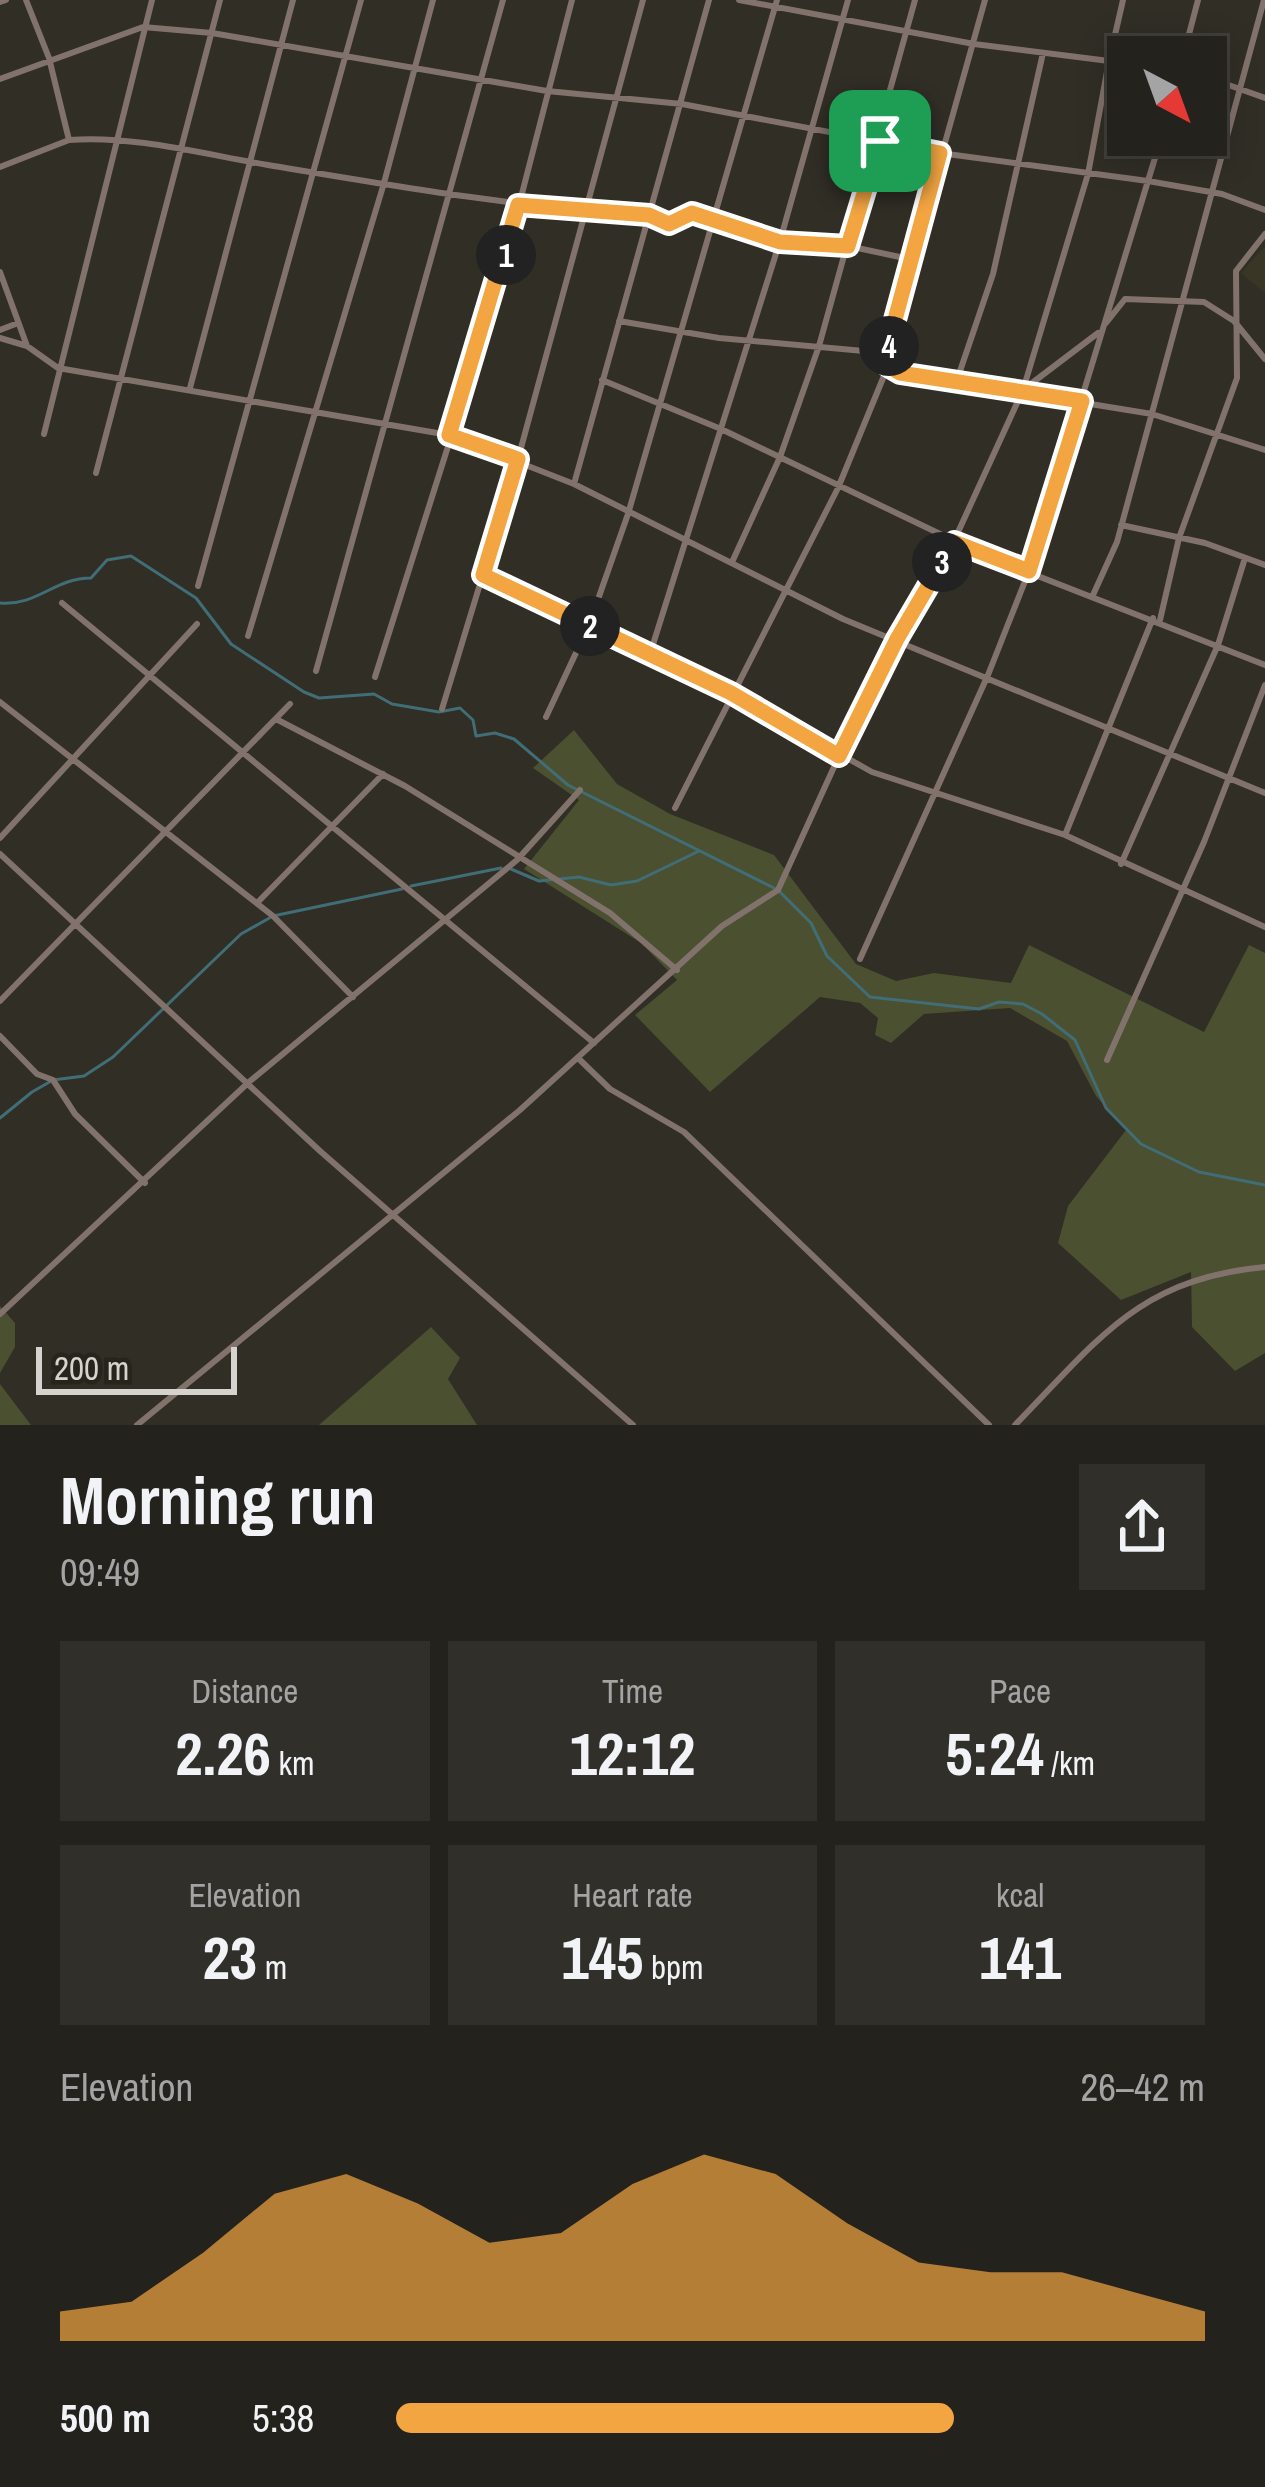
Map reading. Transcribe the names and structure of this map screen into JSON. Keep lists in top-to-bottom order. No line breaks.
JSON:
{"scale_bar":"200 m","north":"bottom right","page":{"pins":["1","4","3","2"],"scale":"200 m","heading":["Morning run","09:49"],"stats":[["Distance","2.26 km"],["Time","12:12"],["Pace","5:24 /km"],["Elevation","23 m"],["Heart rate","145 bpm"],["kcal","141"]],"chart":["Elevation","26–42 m"],"list":[{"name":"500 m","note":"5:38"}]}}
